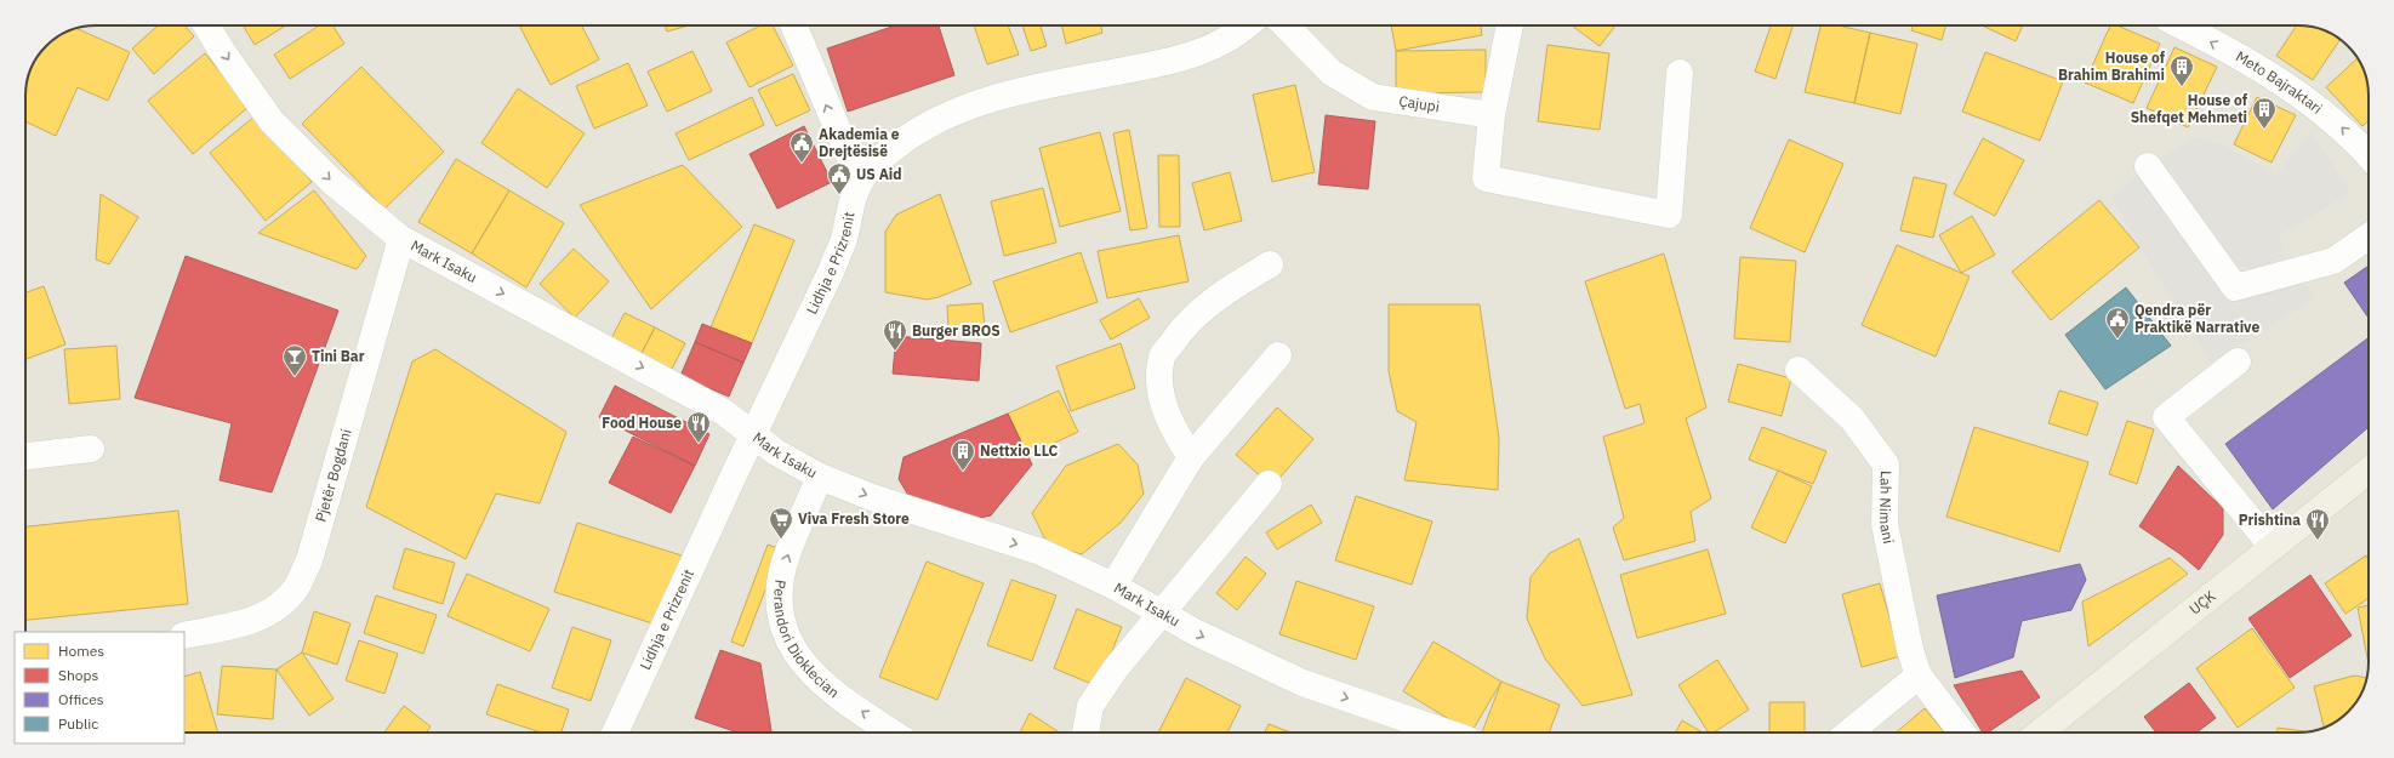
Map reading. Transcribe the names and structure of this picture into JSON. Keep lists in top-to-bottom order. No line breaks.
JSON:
{"streets":{"main road":["UÇK"],"street":["Meto Bajraktari","Çajupi","Mark Isaku","Lidhja e Prizrenit","Pjetër Bogdani","Lah Nimani","Perandori Dioklecian"]},"crossings":[["Mark Isaku","Lidhja e Prizrenit"],["Mark Isaku","Pjetër Bogdani"],["Mark Isaku","Perandori Dioklecian"]],"one_way":["Meto Bajraktari","Mark Isaku","Perandori Dioklecian"],"places":{"building":["House of Brahim Brahimi","House of Shefqet Mehmeti","Nettxio LLC"],"public building":["Akademia e Drejtësisë","US Aid","Qendra për Praktikë Narrative"],"restaurant":["Burger BROS","Food House","Prishtina"],"bar":["Tini Bar"],"supermarket":["Viva Fresh Store"]},"legend":["Homes","Shops","Offices","Public"]}
